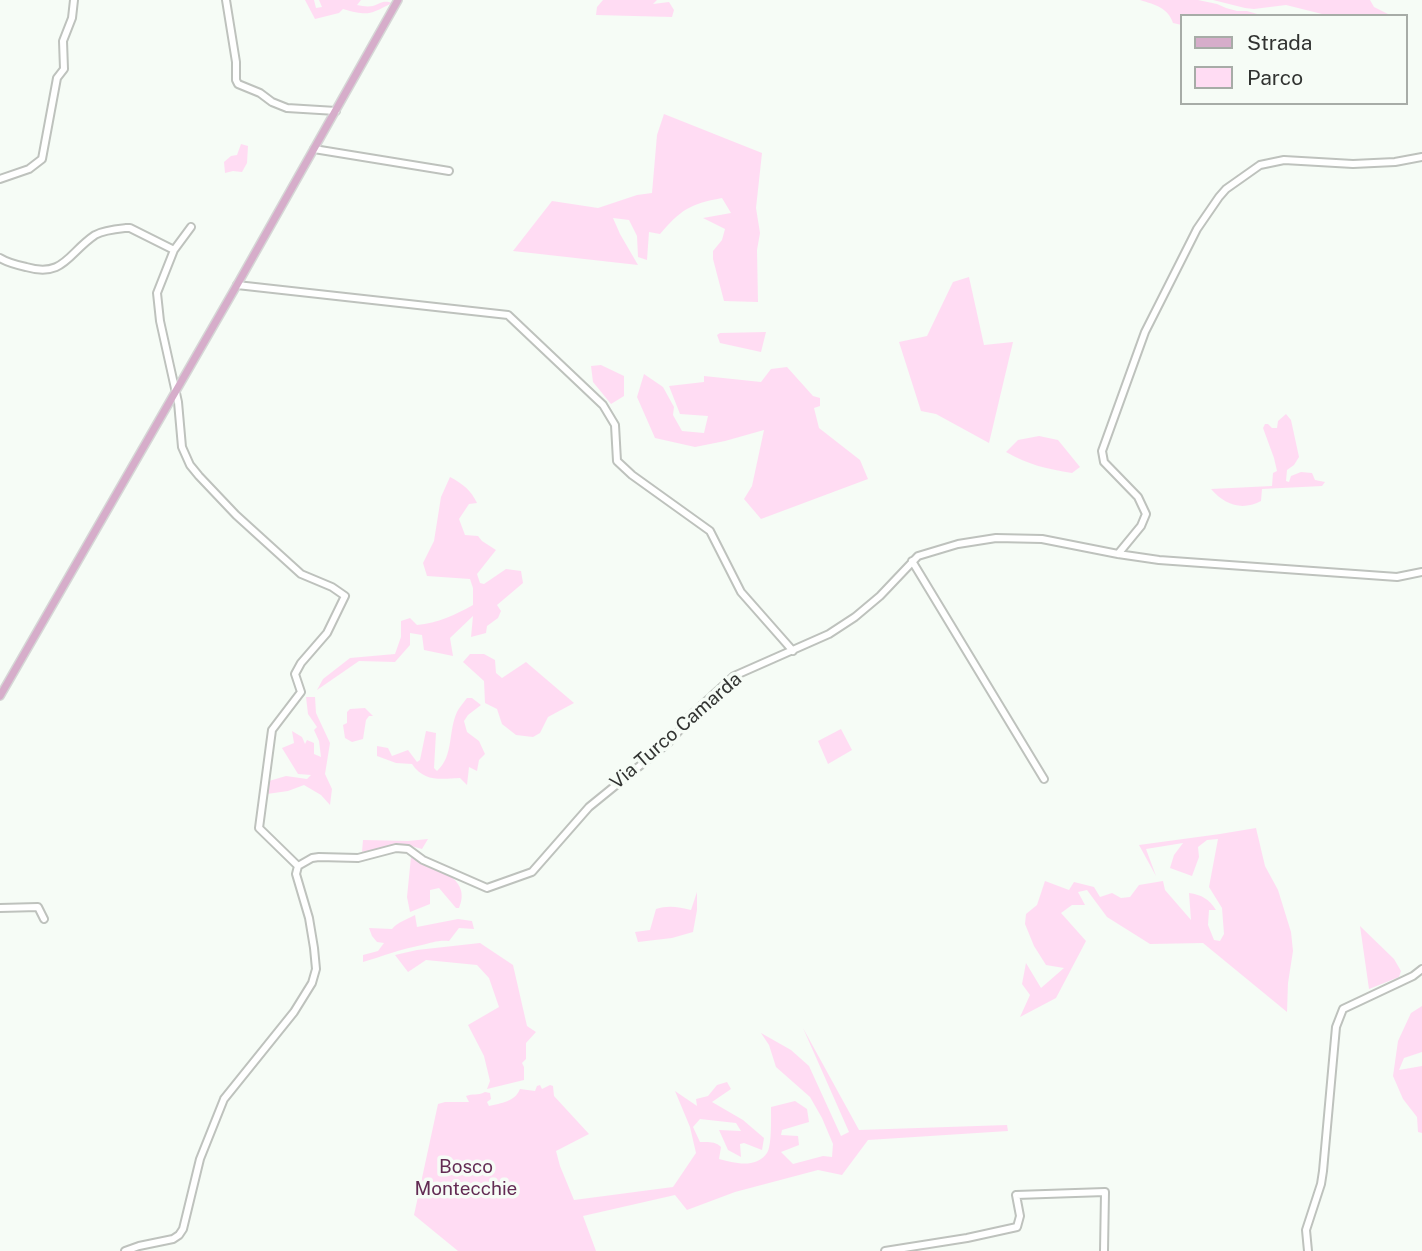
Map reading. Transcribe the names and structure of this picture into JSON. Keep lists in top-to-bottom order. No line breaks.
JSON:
{"streets":{"street":["Via Turco Camarda"]},"parks":["Bosco Montecchie"],"legend":["Strada","Parco"]}
